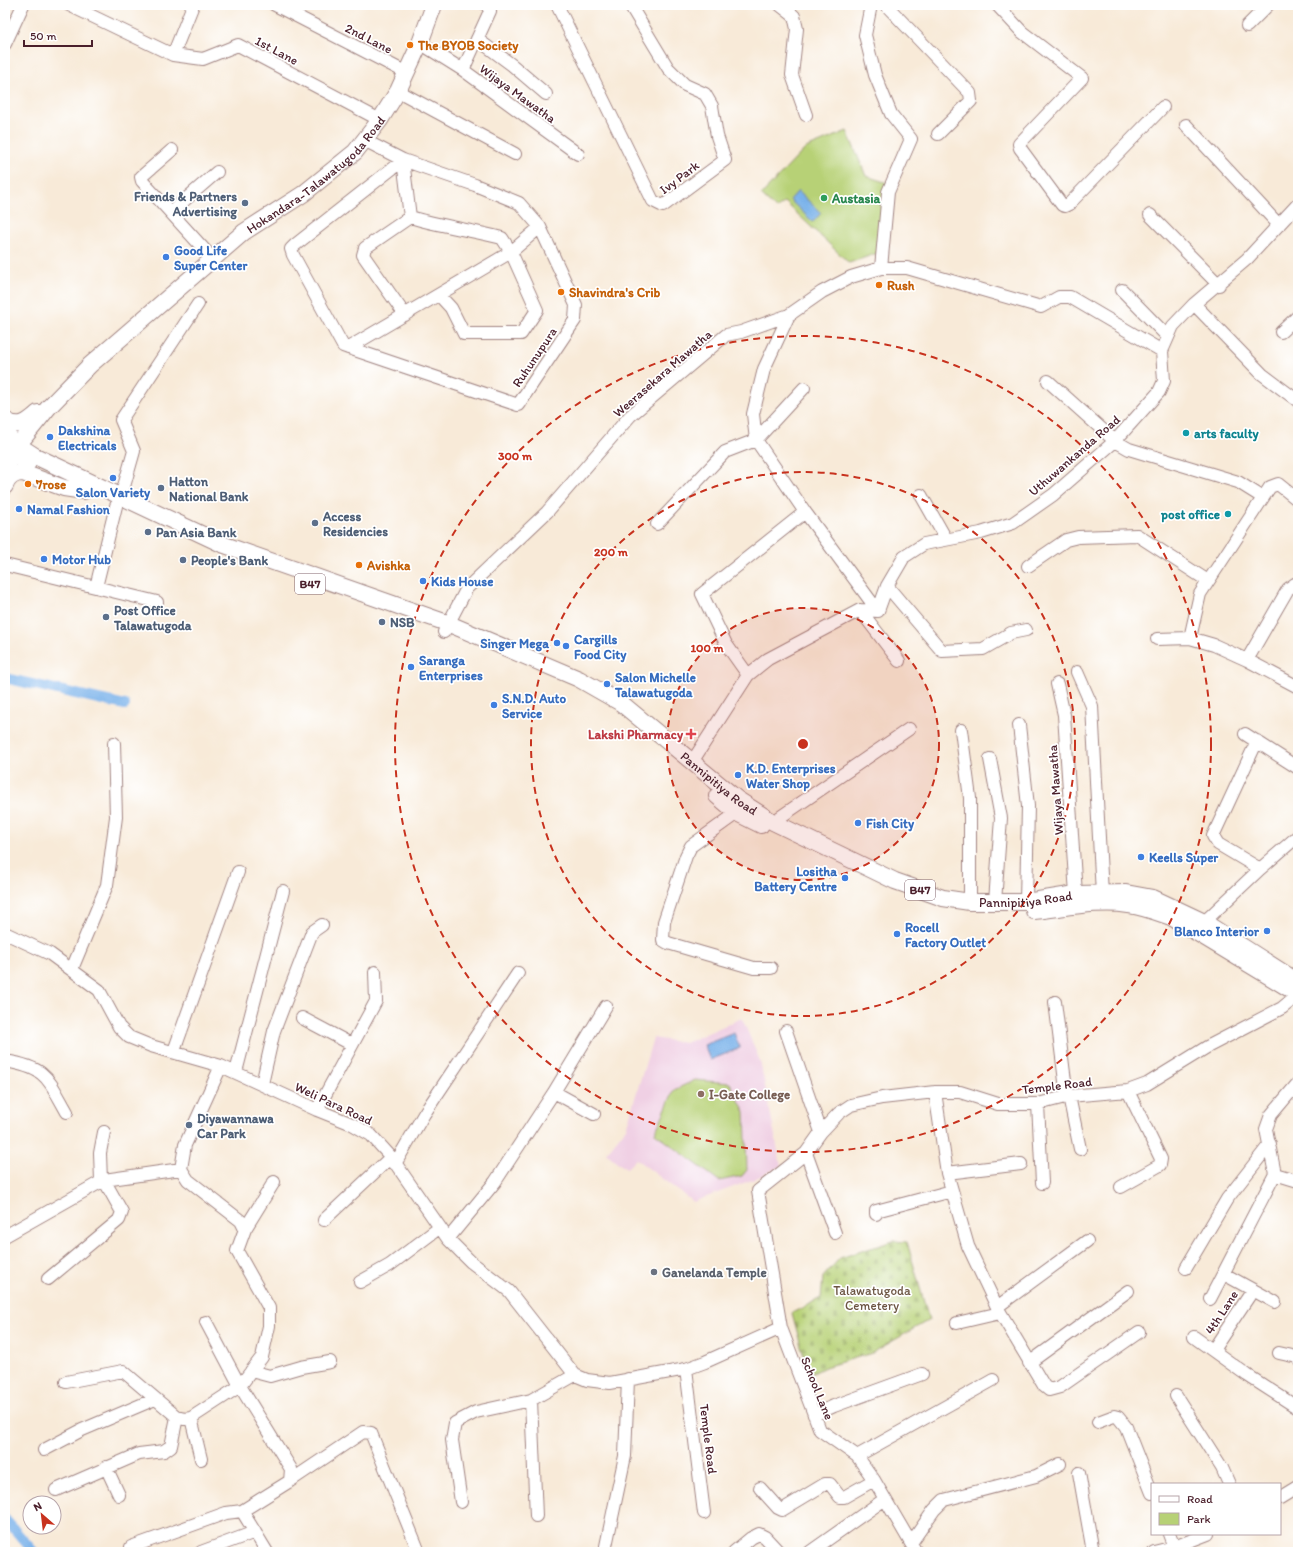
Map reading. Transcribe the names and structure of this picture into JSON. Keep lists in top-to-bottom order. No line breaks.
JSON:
{"streets":{"main road":["Hokandara-Talawatugoda Road","B47","Pannipitiya Road"],"street":["2nd Lane","1st Lane","Wijaya Mawatha","Ivy Park","Ruhunupura","Weerasekara Mawatha","Uthuwankanda Road","Temple Road","Weli Para Road","4th Lane","School Lane"]},"crossings":[["2nd Lane","Hokandara-Talawatugoda Road"],["1st Lane","Hokandara-Talawatugoda Road"],["Wijaya Mawatha","Hokandara-Talawatugoda Road"],["Wijaya Mawatha","Pannipitiya Road"],["Hokandara-Talawatugoda Road","Ruhunupura"],["Hokandara-Talawatugoda Road","Pannipitiya Road"],["Weerasekara Mawatha","Uthuwankanda Road"],["Weerasekara Mawatha","Pannipitiya Road"],["Pannipitiya Road","Temple Road"],["Temple Road","School Lane"]],"parks":["Talawatugoda Cemetery"],"places":{"other":["The BYOB Society","Austasia","Friends & Partners Advertising","Good Life Super Center","Rush","Shavindra's Crib","arts faculty","Dakshina Electricals","Salon Variety","7rose","Hatton National Bank","Namal Fashion","post office","Access Residencies","Pan Asia Bank","Motor Hub","People's Bank","Avishka","Kids House","Post Office Talawatugoda","NSB","Singer Mega","Cargills Food City","Saranga Enterprises","Salon Michelle Talawatugoda","S.N.D. Auto Service","K.D. Enterprises Water Shop","Fish City","Keells Super","Lositha Battery Centre","Blanco Interior","Rocell Factory Outlet","I-Gate College","Diyawannawa Car Park","Ganelanda Temple"],"health":["Lakshi Pharmacy"]},"legend":["Road","Park"],"scale_bar":"50 m","north":"top left","rings":["300 m","200 m","100 m"]}
